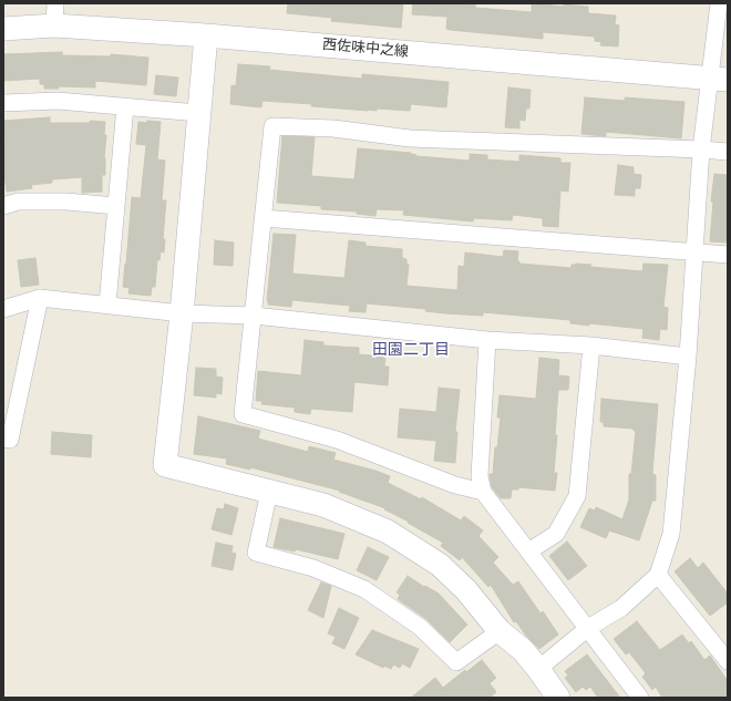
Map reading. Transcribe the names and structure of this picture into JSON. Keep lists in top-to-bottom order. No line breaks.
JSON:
{"streets":{"street":["西佐味中之線"]},"districts":["田園二丁目"]}
